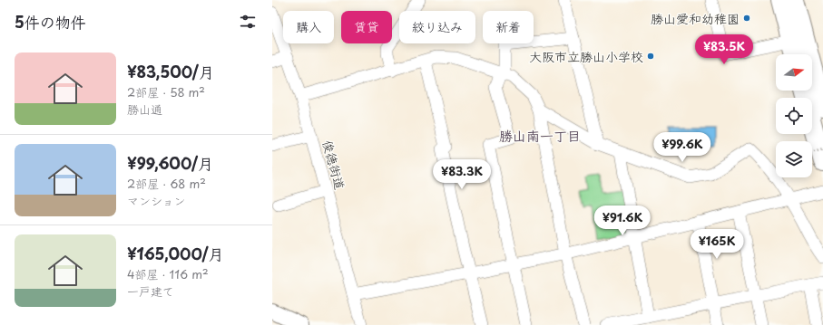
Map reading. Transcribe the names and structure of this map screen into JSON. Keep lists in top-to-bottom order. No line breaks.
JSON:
{"streets":{"street":["俊徳街道"]},"districts":["勝山南一丁目"],"places":["勝山愛和幼稚園","大阪市立勝山小学校"],"north":"right","page":{"heading":"5件の物件","chip":["購入","賃貸","絞り込み","新着"],"price":["¥83.5K","¥99.6K","¥83.3K","¥91.6K","¥165K"],"list":[{"name":"¥83,500/月","note":"2部屋 · 58 m² · 勝山通"},{"name":"¥99,600/月","note":"2部屋 · 68 m² · マンション"},{"name":"¥165,000/月","note":"4部屋 · 116 m² · 一戸建て"}]}}
